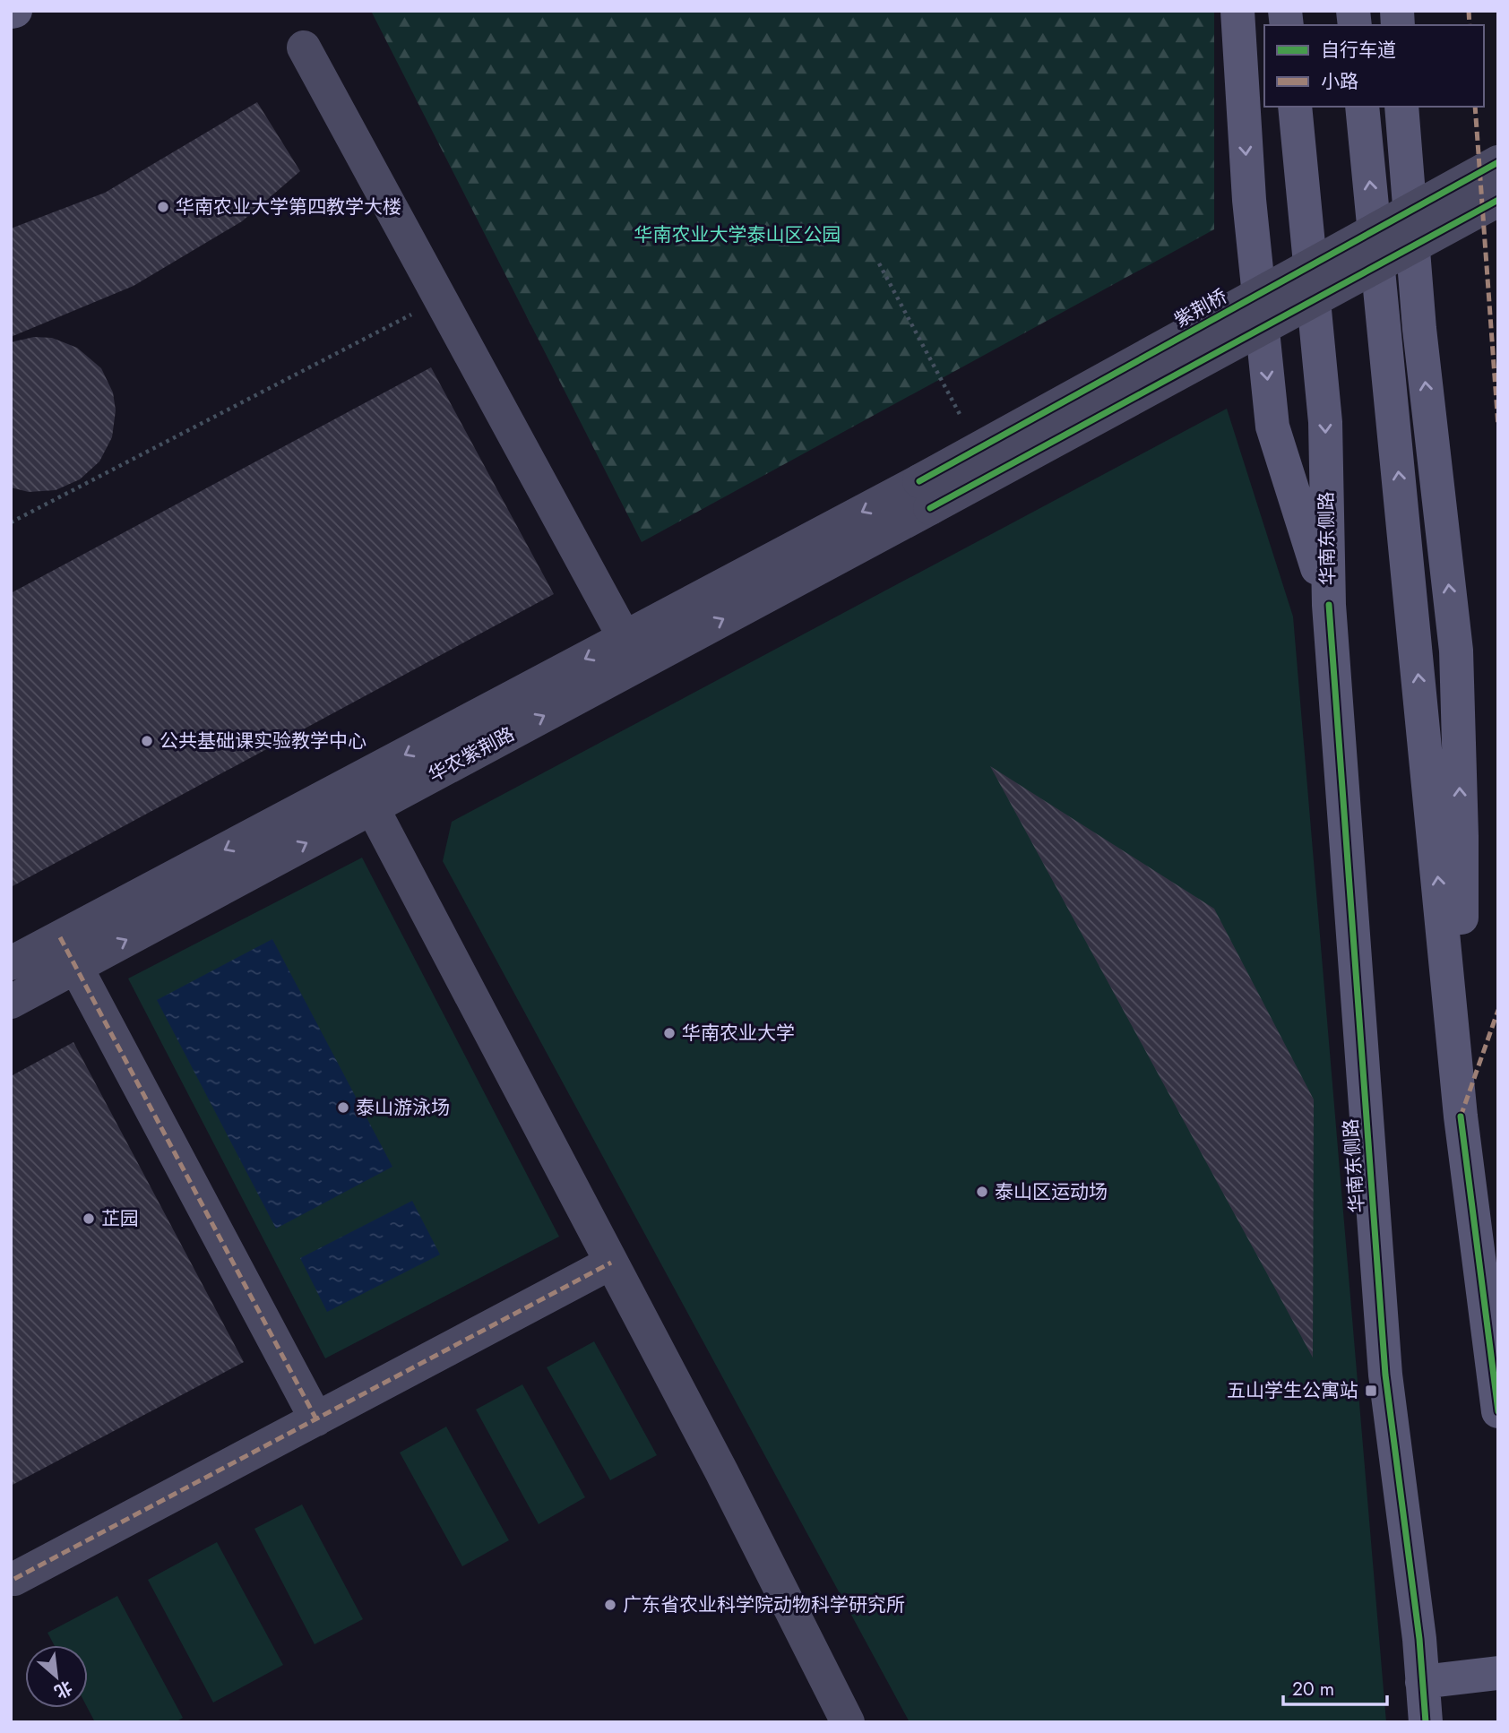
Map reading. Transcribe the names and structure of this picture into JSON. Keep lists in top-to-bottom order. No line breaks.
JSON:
{"streets":{"street":["紫荆桥","华南东侧路","华农紫荆路"]},"crossings":[["紫荆桥","华农紫荆路"]],"parks":["华南农业大学泰山区公园"],"places":{"other":["华南农业大学第四教学大楼","公共基础课实验教学中心","华南农业大学","泰山游泳场","泰山区运动场","芷园","广东省农业科学院动物科学研究所"],"transit":["五山学生公寓站"]},"legend":["自行车道","小路"],"scale_bar":"20 m","north":"bottom right"}
